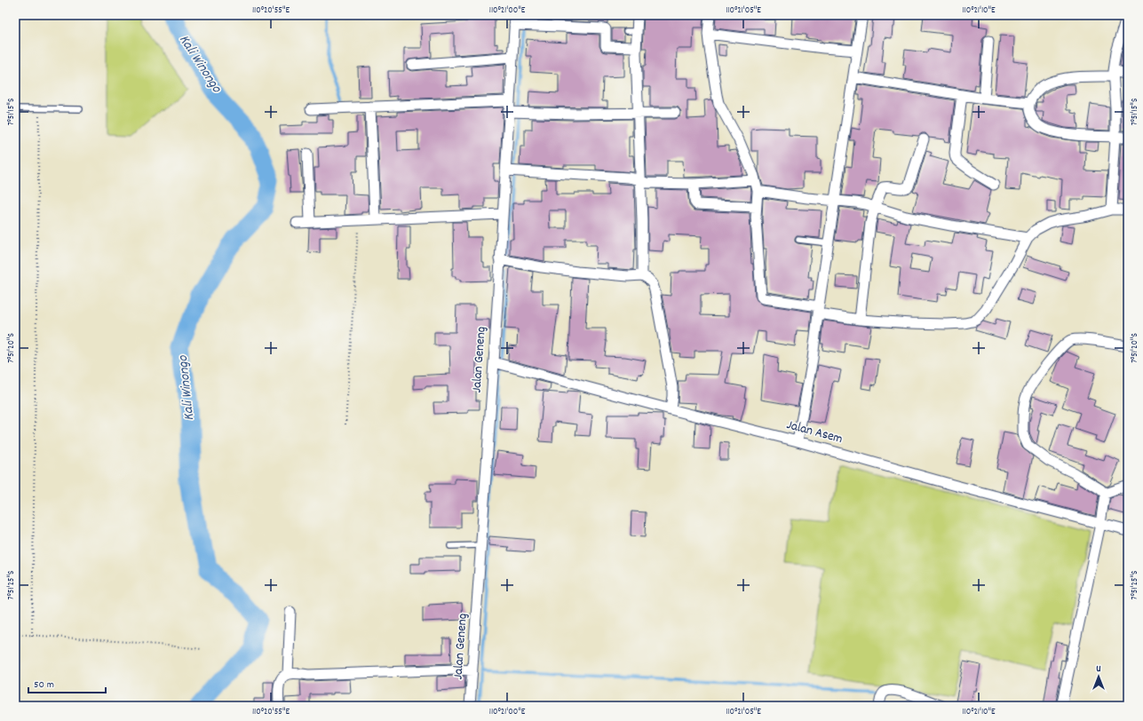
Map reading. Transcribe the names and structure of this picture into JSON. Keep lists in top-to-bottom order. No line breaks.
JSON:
{"streets":{"street":["Jalan Geneng","Jalan Asem"]},"crossings":[["Jalan Geneng","Jalan Asem"]],"water":["Kali Winongo"],"scale_bar":"50 m","north":"top","coordinates":["110°20'55\"E","110°21'00\"E","110°21'05\"E","110°21'10\"E","7°51'15\"S","7°51'20\"S","7°51'25\"S"]}
